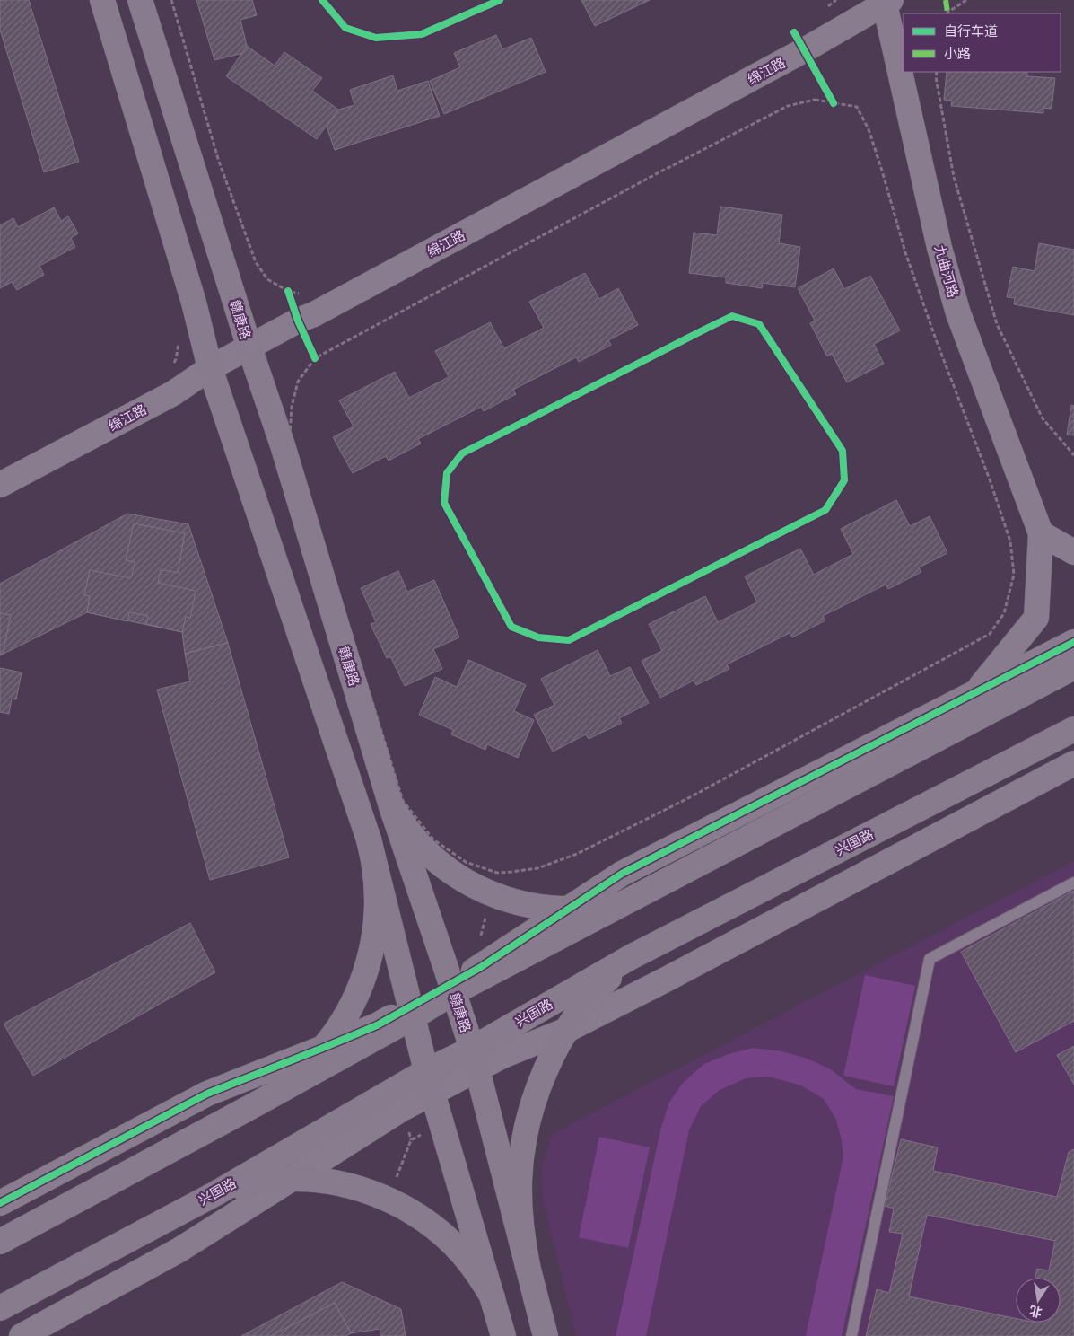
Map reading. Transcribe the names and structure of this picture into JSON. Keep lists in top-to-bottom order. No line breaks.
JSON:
{"streets":{"main road":["赣康路","兴国路"],"street":["绵江路","九曲河路"]},"crossings":[["绵江路","九曲河路"],["绵江路","赣康路"],["赣康路","兴国路"]],"legend":["自行车道","小路"],"north":"bottom"}
